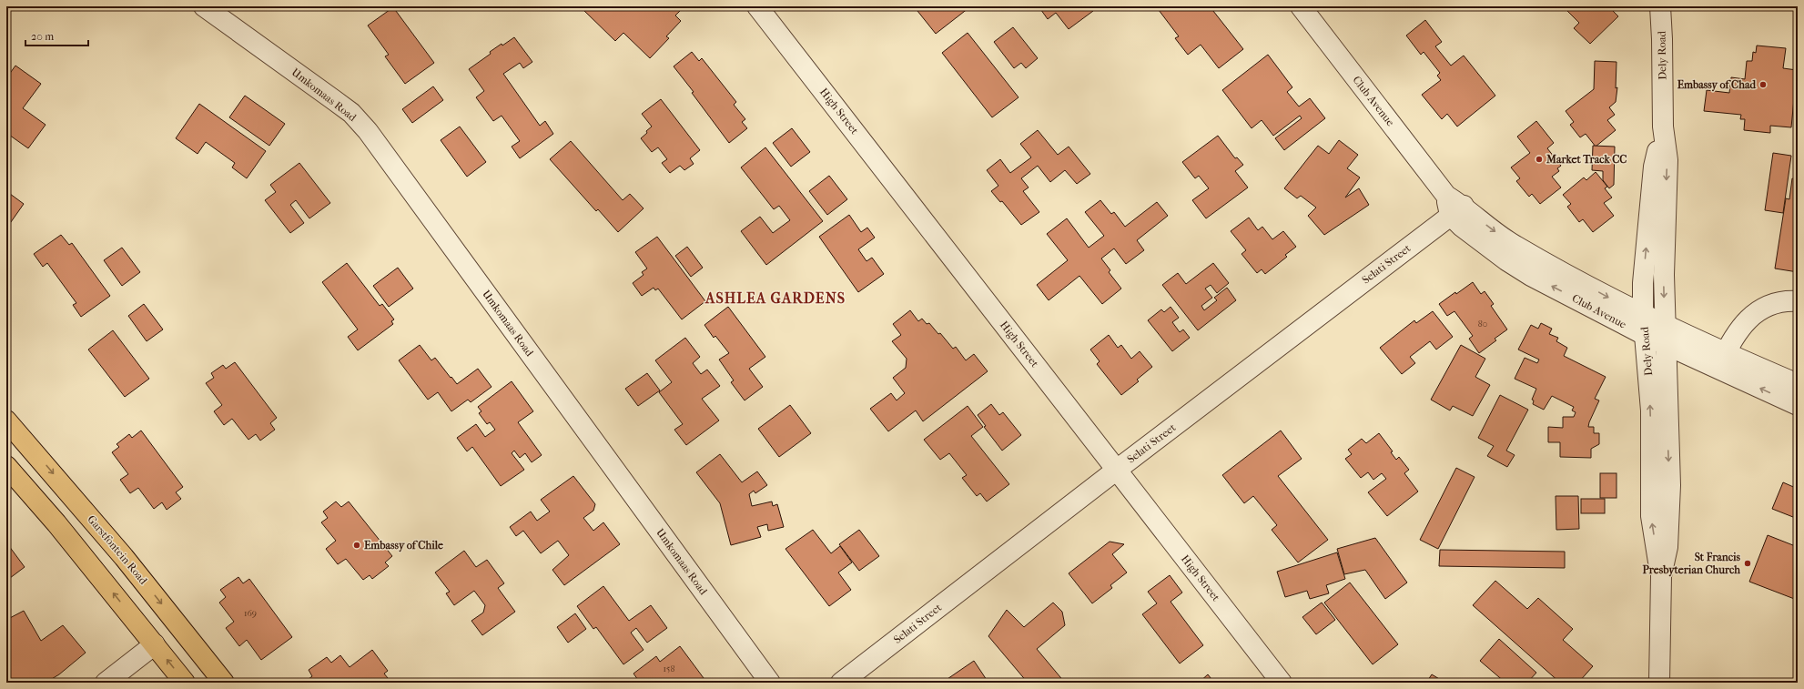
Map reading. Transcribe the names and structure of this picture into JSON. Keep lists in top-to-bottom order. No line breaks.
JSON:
{"streets":{"main road":["Garstfontein Road"],"street":["Dely Road","Umkomaas Road","Club Avenue","High Street","Selati Street"]},"crossings":[["Dely Road","Club Avenue"],["Club Avenue","Selati Street"],["High Street","Selati Street"]],"districts":["ASHLEA GARDENS"],"places":["Embassy of Chad","Market Track CC","Embassy of Chile","St Francis Presbyterian Church"],"house_numbers":["80","169","158"],"scale_bar":"20 m"}
